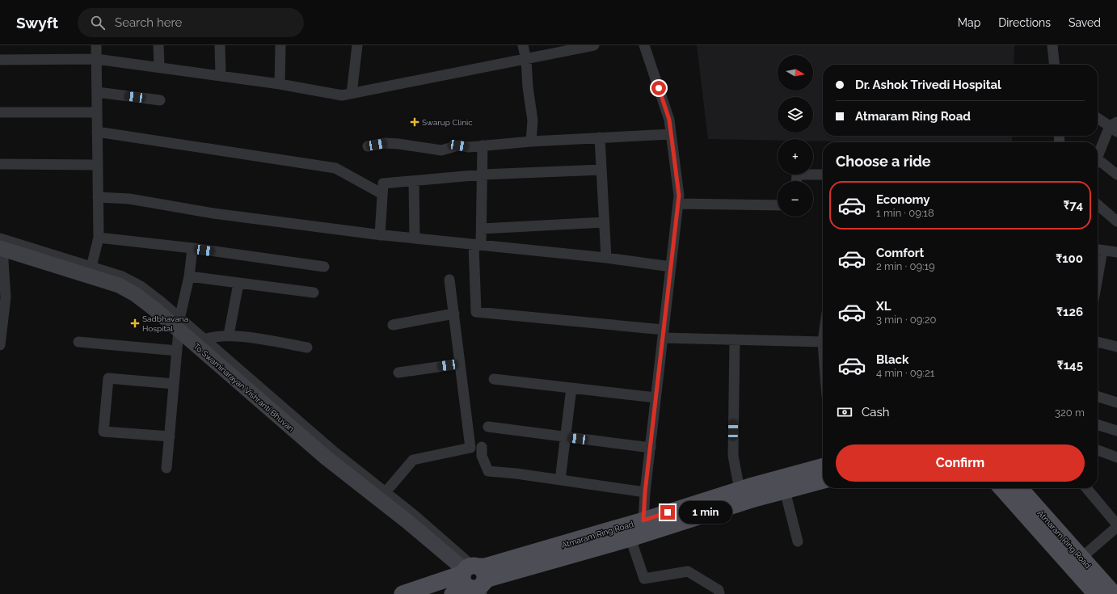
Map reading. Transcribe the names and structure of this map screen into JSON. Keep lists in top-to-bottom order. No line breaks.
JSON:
{"streets":{"main road":["To Swaminarayan Vishranti Bhuvan","Atmaram Ring Road"]},"crossings":[["To Swaminarayan Vishranti Bhuvan","Atmaram Ring Road"]],"places":{"health":["Swarup Clinic","Sadbhavana Hospital"]},"north":"right","page":{"header":"Swyft","search":"Search here","nav":["Map","Directions","Saved"],"map_buttons":["+","−"],"banner":["Dr. Ashok Trivedi Hospital","Atmaram Ring Road"],"heading":"Choose a ride","list":[{"name":"Economy","note":"1 min · 09:18","value":"₹74"},{"name":"Comfort","note":"2 min · 09:19","value":"₹100"},{"name":"XL","note":"3 min · 09:20","value":"₹126"},{"name":"Black","note":"4 min · 09:21","value":"₹145"}],"pay":["Cash","320 m"],"buttons":"Confirm","bubble":"1 min"}}
